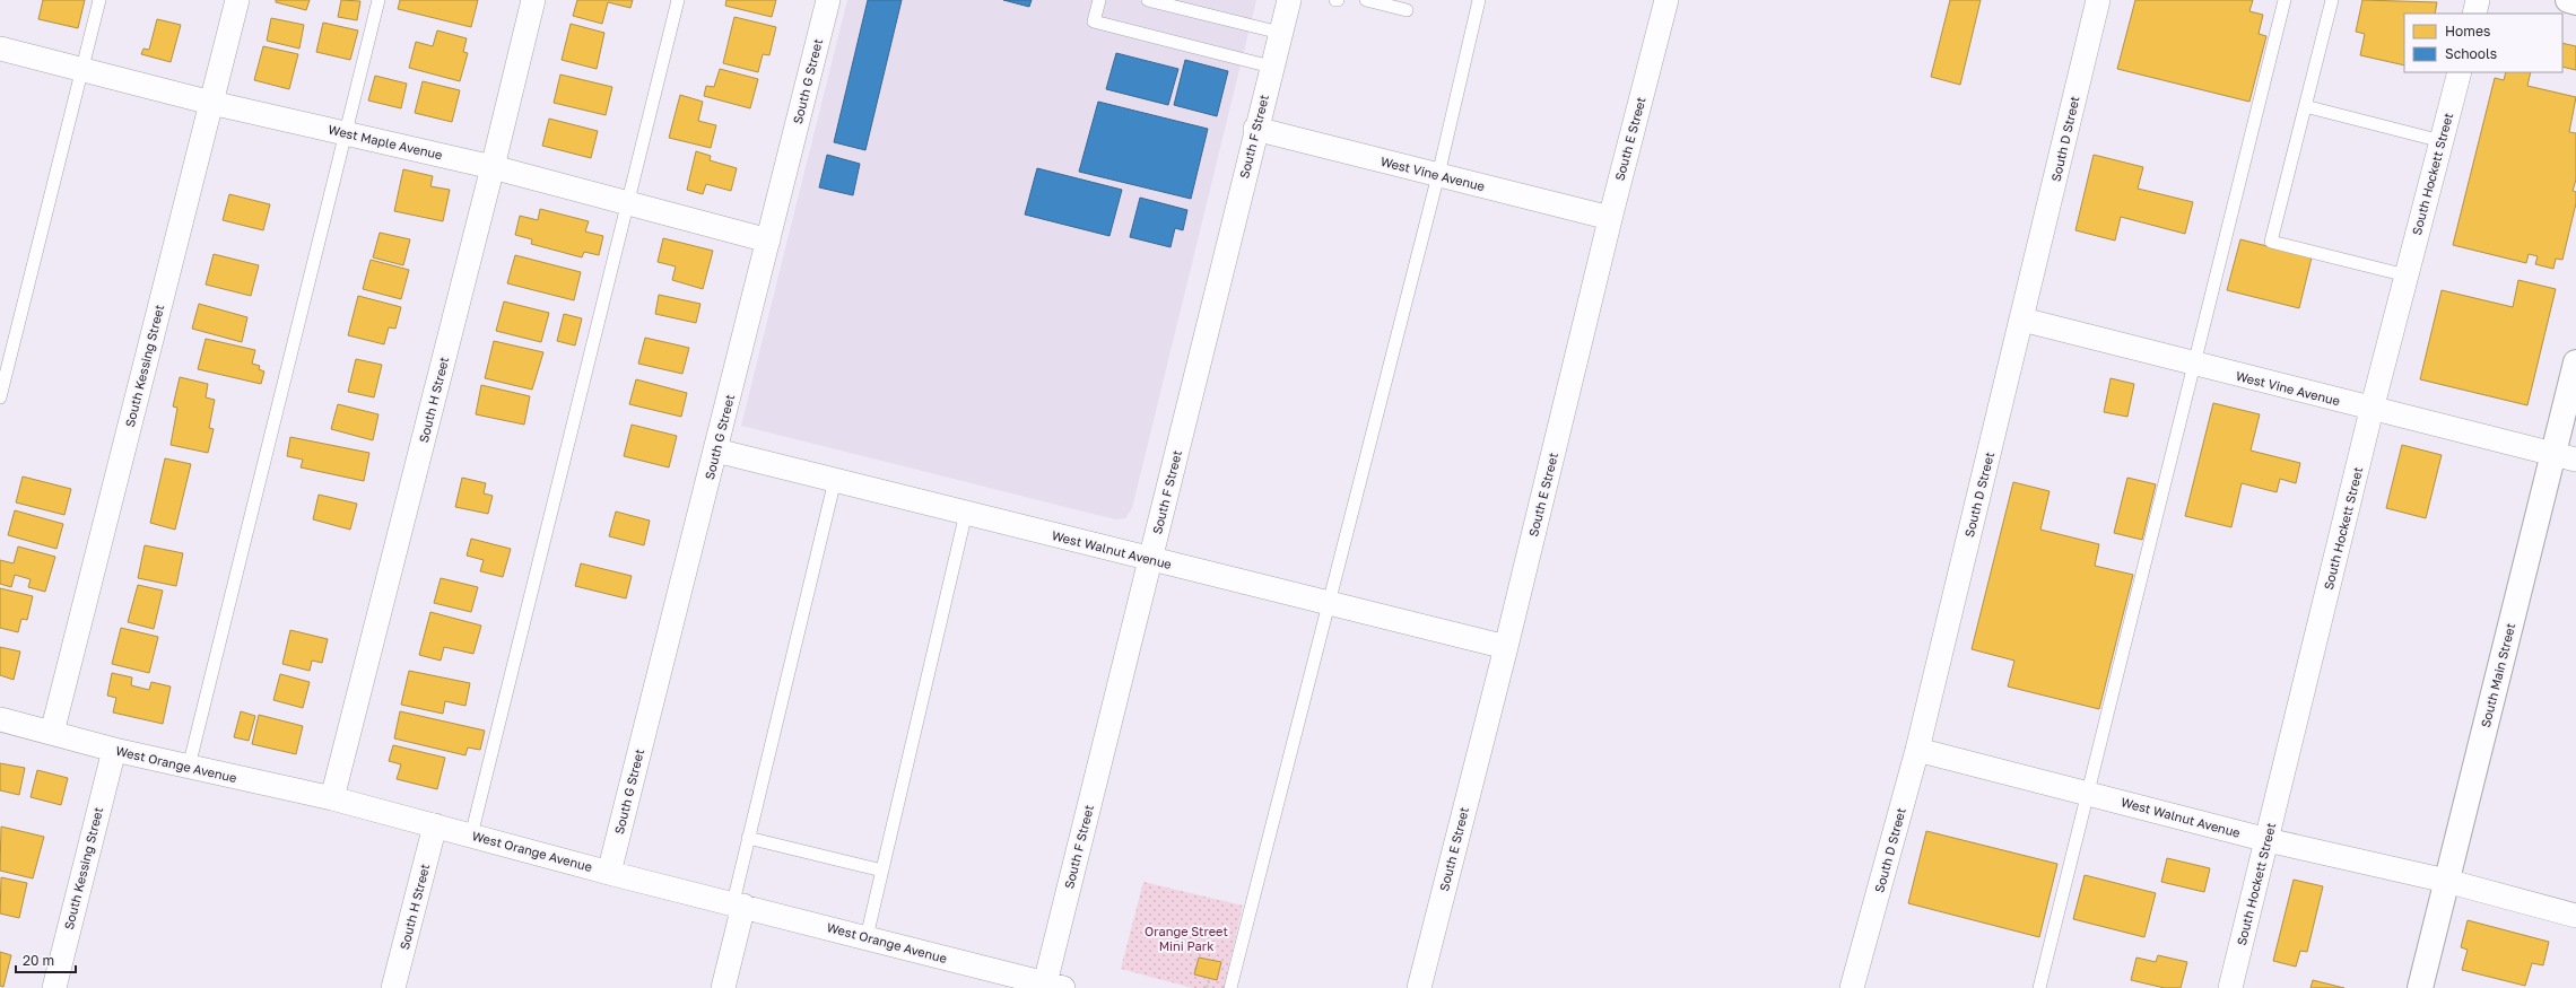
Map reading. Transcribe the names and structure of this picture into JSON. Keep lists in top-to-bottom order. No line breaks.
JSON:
{"streets":{"main road":["South Main Street"],"street":["South G Street","South F Street","South E Street","South D Street","West Maple Avenue","West Vine Avenue","South Hockett Street","South Kessing Street","South H Street","West Walnut Avenue","West Orange Avenue"]},"crossings":[["South G Street","West Maple Avenue"],["South G Street","West Walnut Avenue"],["South G Street","West Orange Avenue"],["South F Street","West Vine Avenue"],["South F Street","West Walnut Avenue"],["South F Street","West Orange Avenue"],["South E Street","West Vine Avenue"],["South E Street","West Walnut Avenue"],["South D Street","West Vine Avenue"],["South D Street","West Walnut Avenue"],["West Maple Avenue","South Kessing Street"],["West Maple Avenue","South H Street"],["West Vine Avenue","South Hockett Street"],["West Vine Avenue","South Main Street"],["South Hockett Street","West Walnut Avenue"],["South Kessing Street","West Orange Avenue"],["South H Street","West Orange Avenue"],["West Walnut Avenue","South Main Street"]],"parks":["Orange Street Mini Park"],"legend":["Homes","Schools"],"scale_bar":"20 m"}
